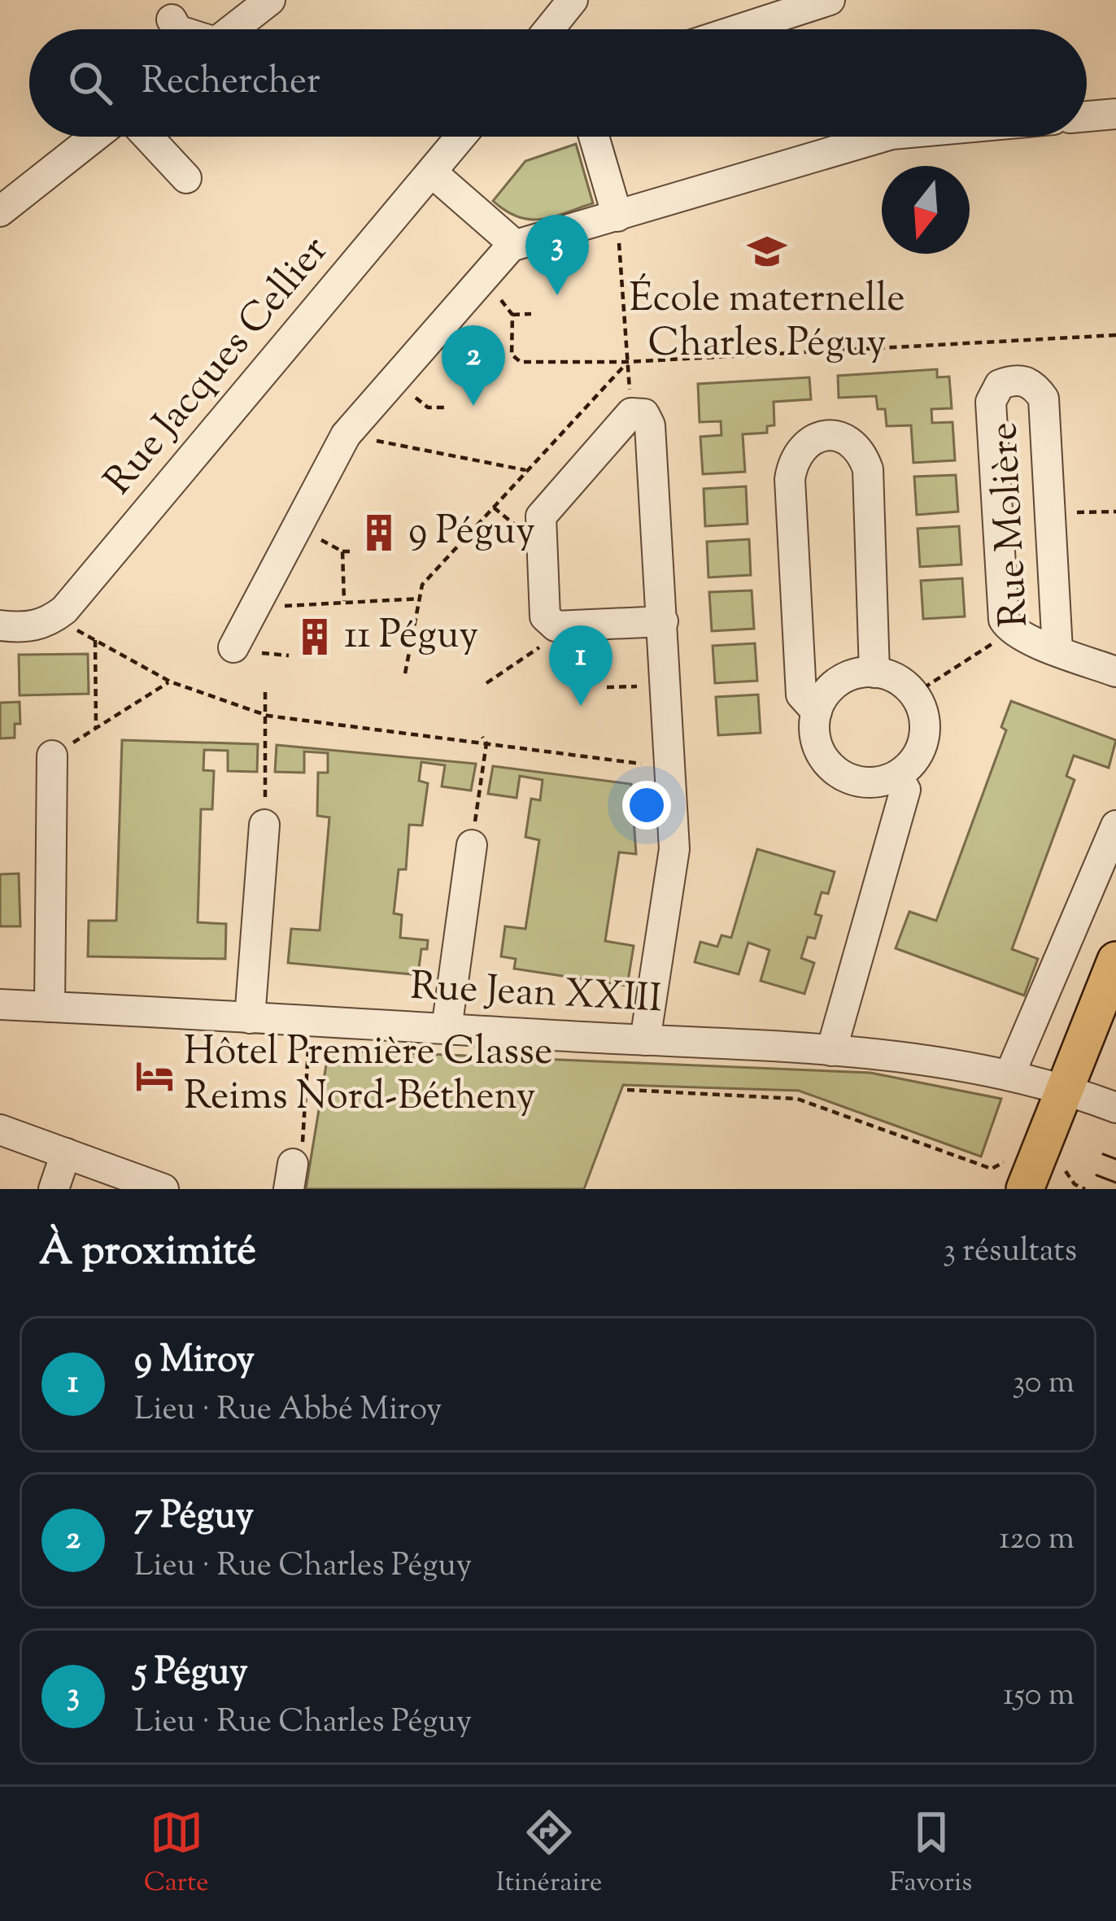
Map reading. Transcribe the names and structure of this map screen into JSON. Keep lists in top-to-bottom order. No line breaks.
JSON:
{"streets":{"street":["Rue Jacques Cellier","Rue Molière","Rue Jean XXIII"]},"places":{"school or university":["École maternelle Charles Péguy"],"building":["9 Péguy","11 Péguy"],"hotel":["Hôtel Première Classe Reims Nord-Bétheny"]},"north":"bottom","page":{"search":"Rechercher","pins":["3","2","1"],"heading":["À proximité","3 résultats"],"list":[{"mark":"1","name":"9 Miroy","note":"Lieu · Rue Abbé Miroy","value":"30 m"},{"mark":"2","name":"7 Péguy","note":"Lieu · Rue Charles Péguy","value":"120 m"},{"mark":"3","name":"5 Péguy","note":"Lieu · Rue Charles Péguy","value":"150 m"}],"nav":["Carte","Itinéraire","Favoris"]}}
